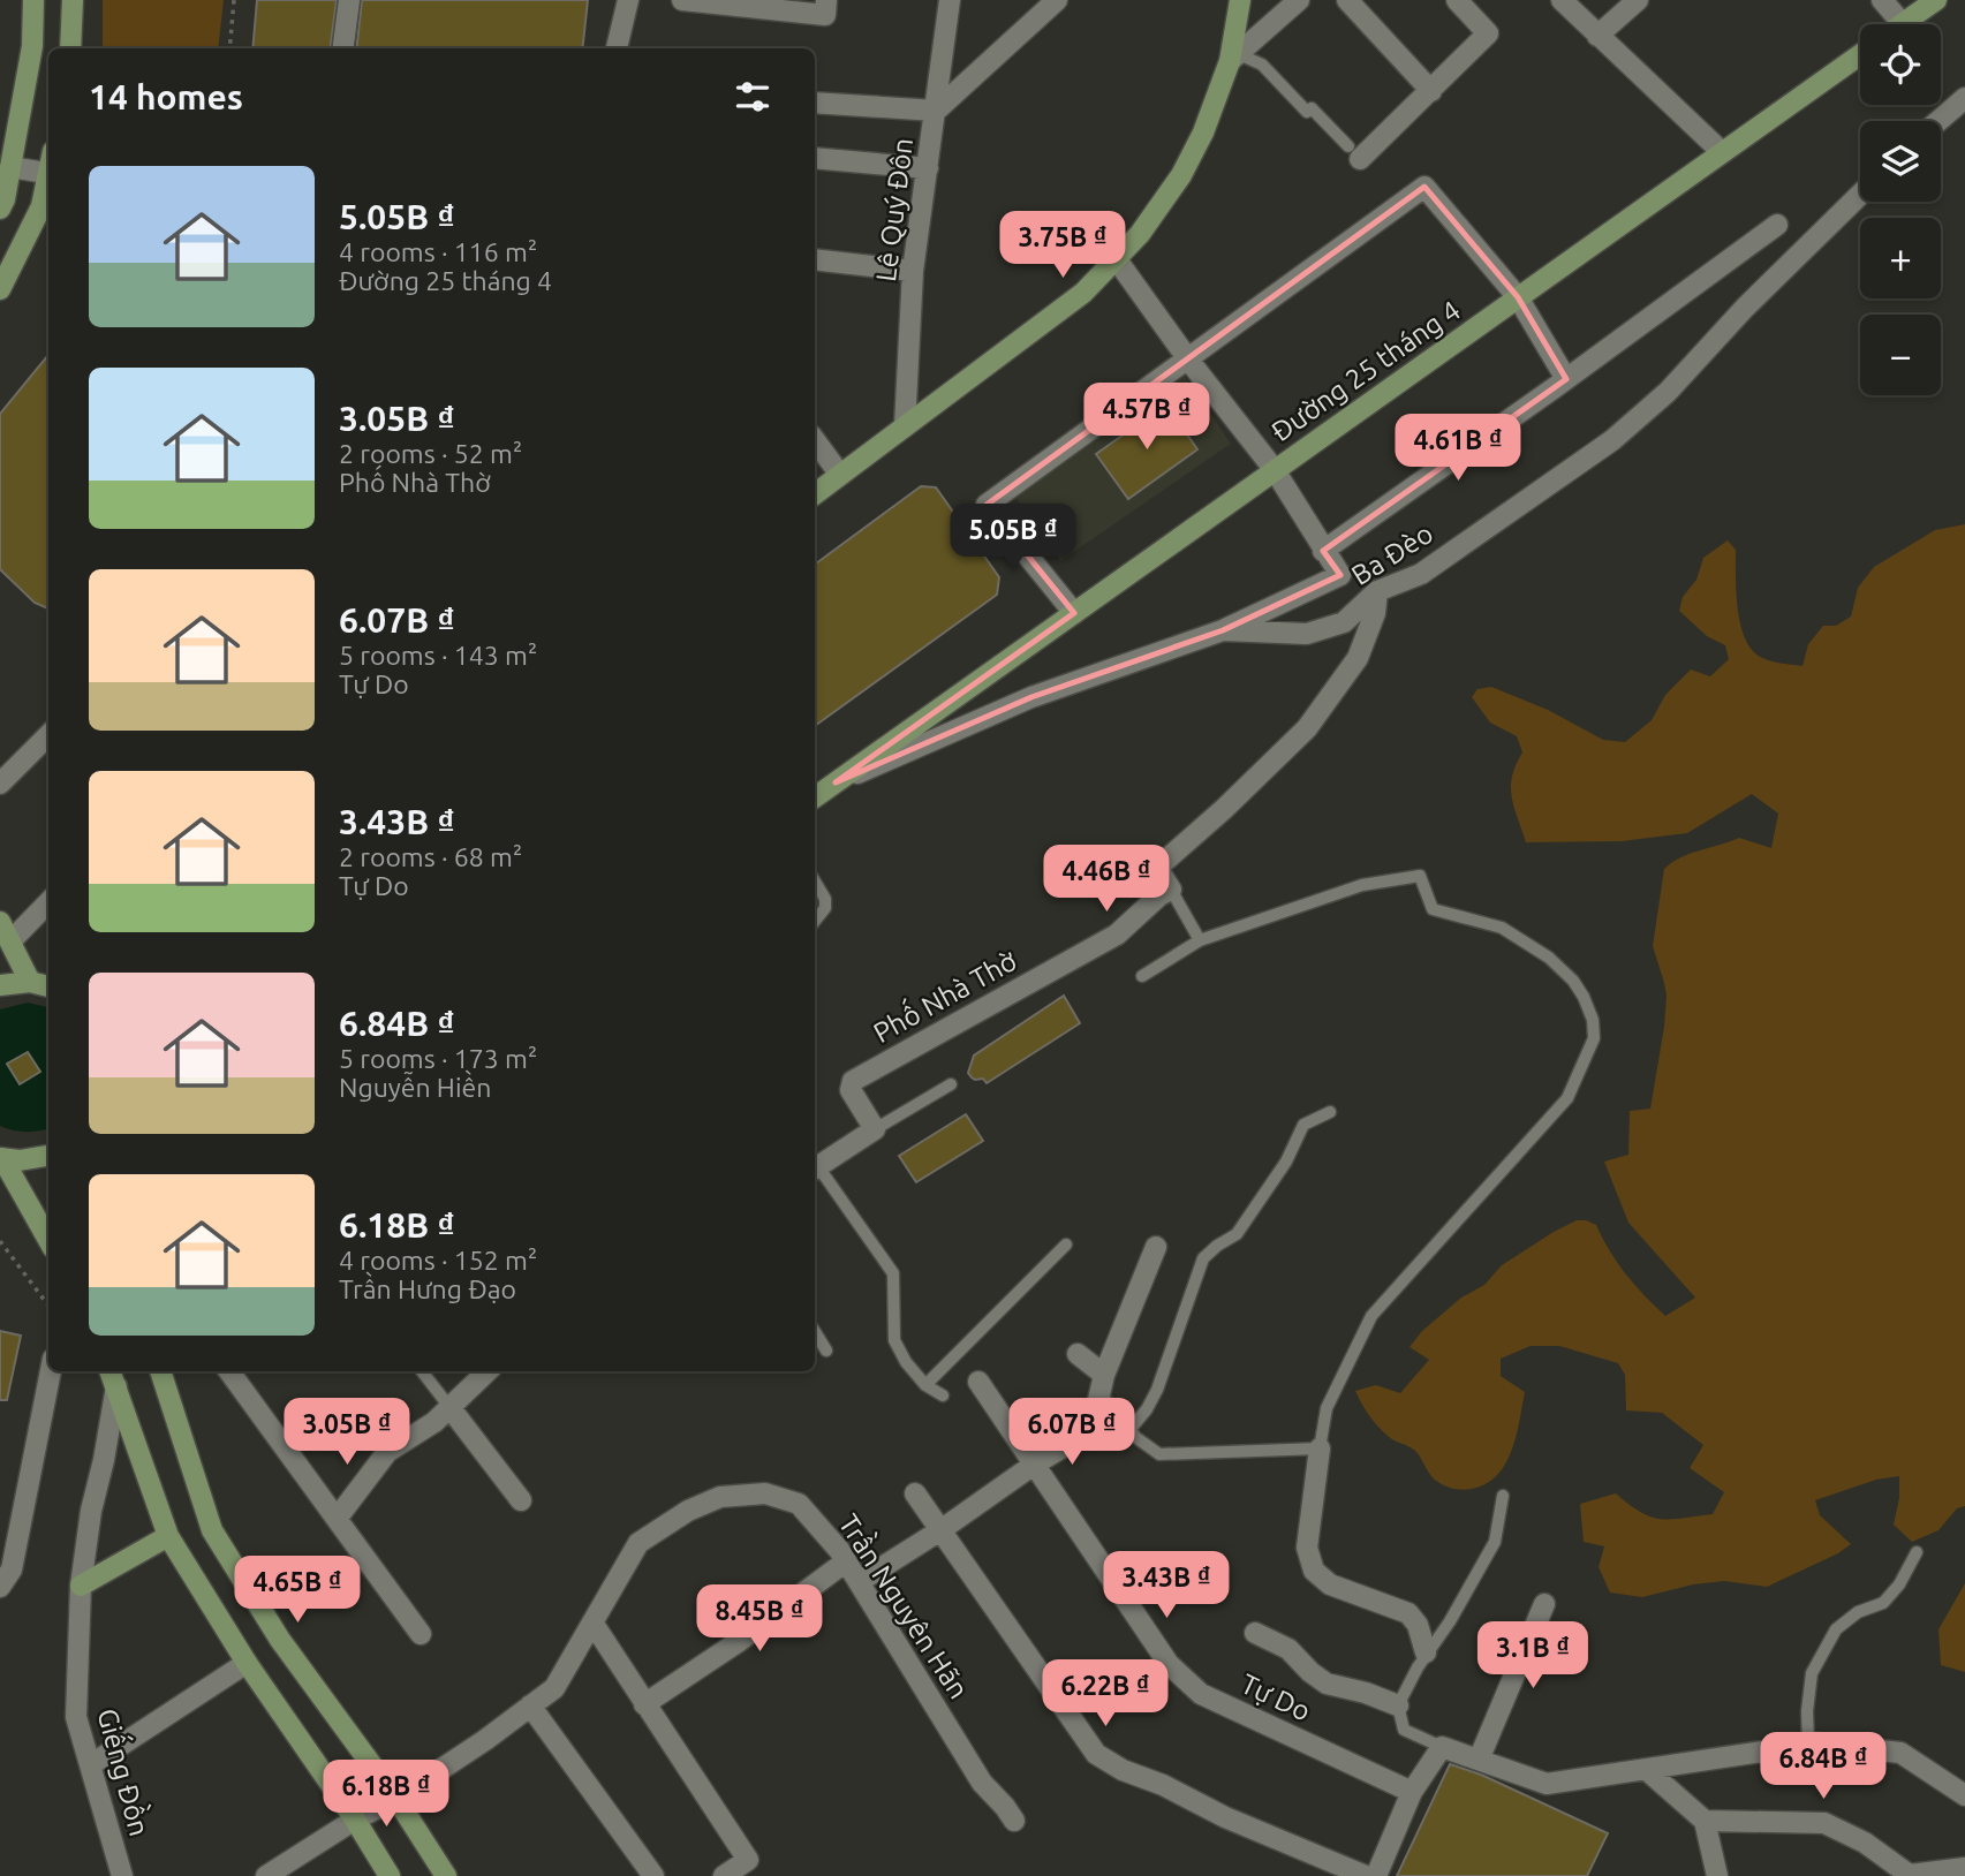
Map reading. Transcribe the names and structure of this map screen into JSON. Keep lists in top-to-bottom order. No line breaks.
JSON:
{"streets":{"street":["Lê Quý Đôn","Đường 25 tháng 4","Ba Đèo","Phố Nhà Thờ","Trần Nguyên Hãn","Tự Do","Giếng Đồn"]},"crossings":[["Đường 25 tháng 4","Ba Đèo"]],"page":{"map_buttons":["+","−"],"heading":"14 homes","list":[{"name":"5.05B ₫","note":"4 rooms · 116 m² · Đường 25 tháng 4"},{"name":"3.05B ₫","note":"2 rooms · 52 m² · Phố Nhà Thờ"},{"name":"6.07B ₫","note":"5 rooms · 143 m² · Tự Do"},{"name":"3.43B ₫","note":"2 rooms · 68 m² · Tự Do"},{"name":"6.84B ₫","note":"5 rooms · 173 m² · Nguyễn Hiền"},{"name":"6.18B ₫","note":"4 rooms · 152 m² · Trần Hưng Đạo"}],"price":["3.75B ₫","4.57B ₫","4.61B ₫","5.05B ₫","4.46B ₫","3.05B ₫","6.07B ₫","3.43B ₫","4.65B ₫","8.45B ₫","3.1B ₫","6.22B ₫","6.84B ₫","6.18B ₫"]}}
